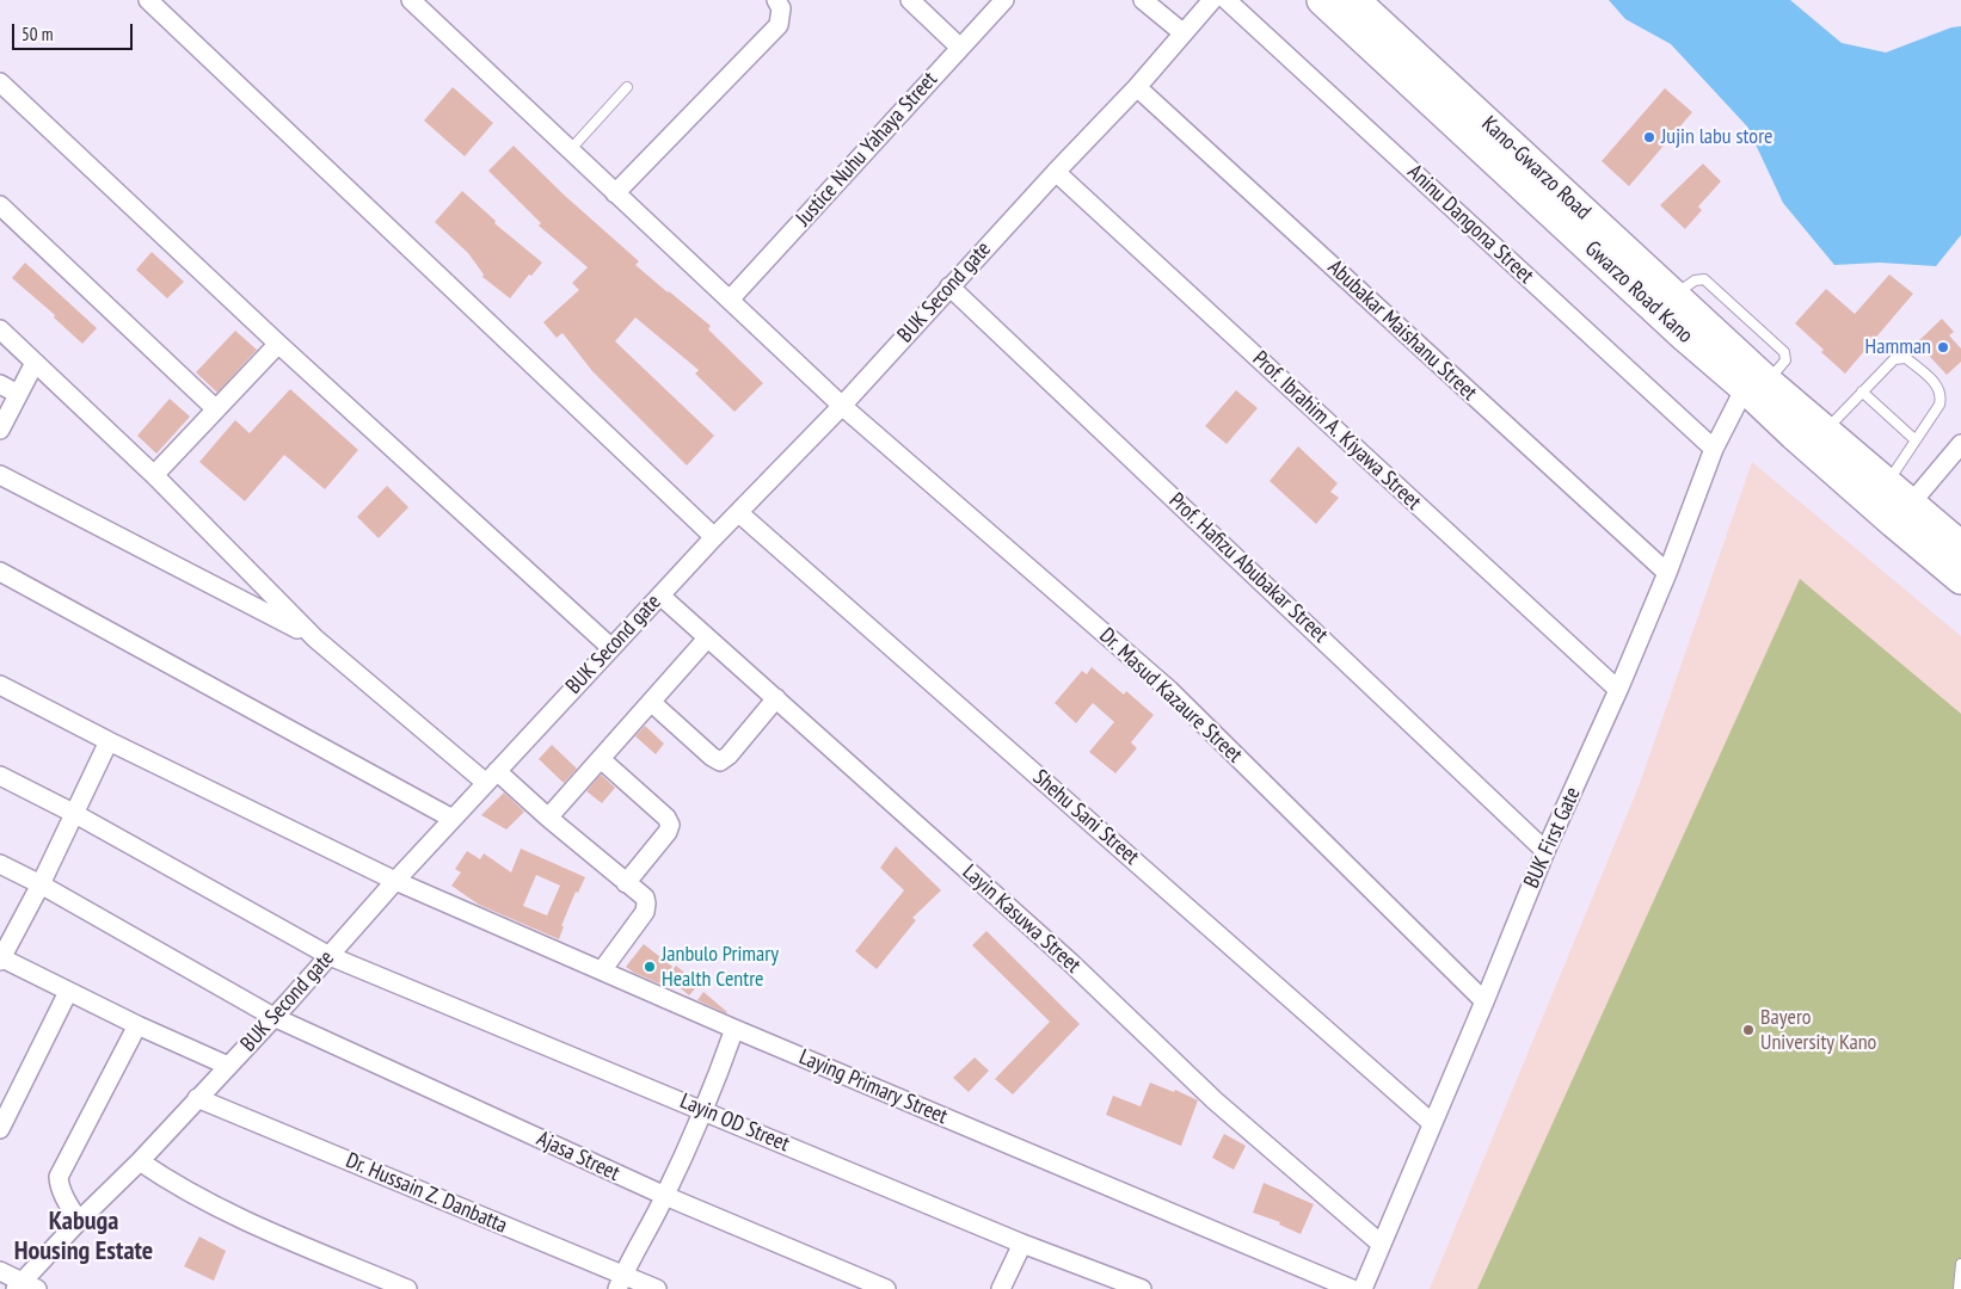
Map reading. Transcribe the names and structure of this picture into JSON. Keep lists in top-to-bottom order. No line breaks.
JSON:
{"streets":{"main road":["Kano-Gwarzo Road","Gwarzo Road Kano"],"street":["Justice Nuhu Yahaya Street","Aninu Dangona Street","BUK Second gate","Abubakar Maishanu Street","Prof. Ibrahim A. Kiyawa Street","Prof. Hafizu Abubakar Street","Dr. Masud Kazaure Street","Shehu Sani Street","BUK First Gate","Layin Kasuwa Street","Laying Primary Street","Layin OD Street","Ajasa Street","Dr. Hussain Z. Danbatta"]},"crossings":[["Justice Nuhu Yahaya Street","Dr. Masud Kazaure Street"],["Kano-Gwarzo Road","Gwarzo Road Kano"],["Kano-Gwarzo Road","BUK First Gate"],["Aninu Dangona Street","BUK First Gate"],["BUK Second gate","Abubakar Maishanu Street"],["BUK Second gate","Prof. Ibrahim A. Kiyawa Street"],["BUK Second gate","Prof. Hafizu Abubakar Street"],["BUK Second gate","Dr. Masud Kazaure Street"],["BUK Second gate","Shehu Sani Street"],["BUK Second gate","Layin Kasuwa Street"],["BUK Second gate","Laying Primary Street"],["BUK Second gate","Layin OD Street"],["BUK Second gate","Ajasa Street"],["BUK Second gate","Dr. Hussain Z. Danbatta"],["Gwarzo Road Kano","BUK First Gate"],["Abubakar Maishanu Street","BUK First Gate"],["Prof. Ibrahim A. Kiyawa Street","BUK First Gate"],["Prof. Hafizu Abubakar Street","BUK First Gate"],["Dr. Masud Kazaure Street","BUK First Gate"],["Shehu Sani Street","BUK First Gate"],["BUK First Gate","Layin Kasuwa Street"]],"districts":["Kabuga Housing Estate"],"places":["Jujin labu store","Hamman","Janbulo Primary Health Centre","Bayero University Kano"],"scale_bar":"50 m"}
